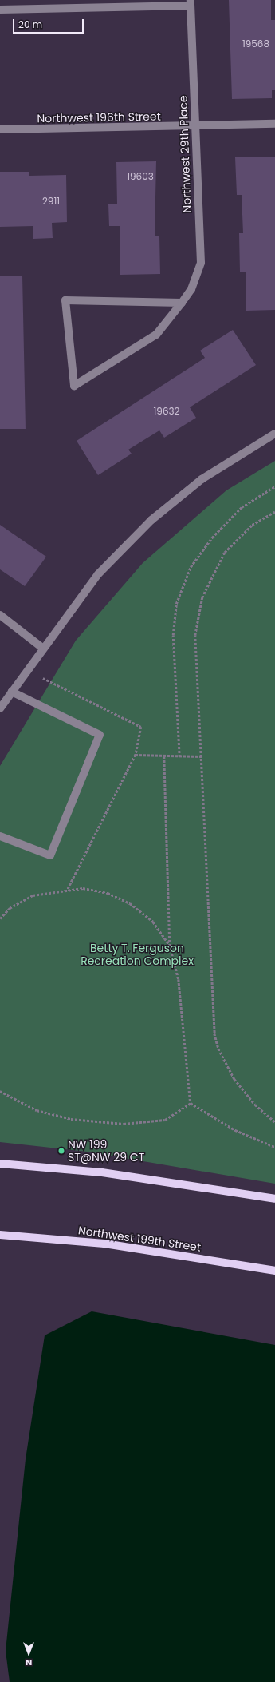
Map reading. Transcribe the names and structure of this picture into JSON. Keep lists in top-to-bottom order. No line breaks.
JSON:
{"streets":{"main road":["Northwest 199th Street"],"street":["Northwest 196th Street","Northwest 29th Place"]},"crossings":[["Northwest 196th Street","Northwest 29th Place"]],"parks":["Betty T. Ferguson Recreation Complex"],"places":["NW 199 ST@NW 29 CT"],"house_numbers":["19568","19603","2911","19632"],"scale_bar":"20 m","north":"bottom"}
